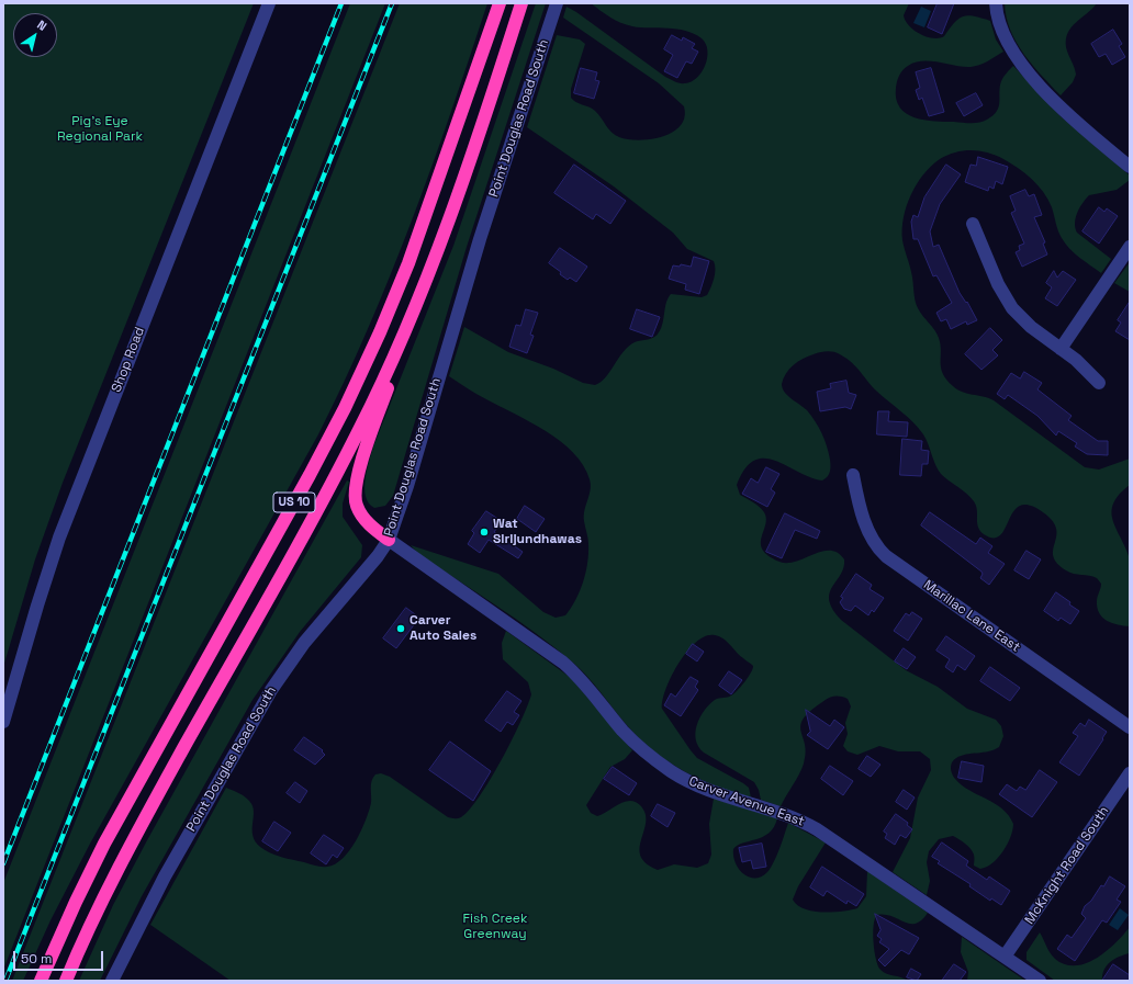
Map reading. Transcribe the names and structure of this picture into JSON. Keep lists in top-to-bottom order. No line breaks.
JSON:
{"streets":{"highway":["US 10"],"street":["Point Douglas Road South","Shop Road","Marillac Lane East","Carver Avenue East","McKnight Road South"]},"crossings":[["Point Douglas Road South","Carver Avenue East"],["Carver Avenue East","McKnight Road South"]],"parks":["Pig's Eye Regional Park","Fish Creek Greenway"],"places":["Wat Sirijundhawas","Carver Auto Sales"],"scale_bar":"50 m","north":"top right"}
